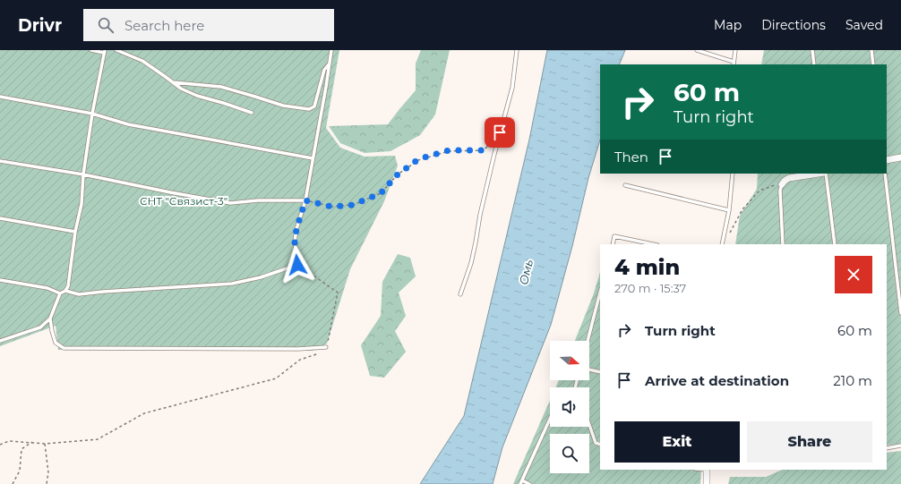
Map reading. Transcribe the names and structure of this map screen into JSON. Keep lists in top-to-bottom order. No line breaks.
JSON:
{"water":["Омь"],"parks":["СНТ \"Связист-3\""],"north":"right","page":{"header":"Drivr","search":"Search here","nav":["Map","Directions","Saved"],"turn":["60 m","Turn right"],"then":"Then","heading":["4 min","270 m · 15:37"],"list":[{"name":"Turn right","value":"60 m"},{"name":"Arrive at destination","value":"210 m"}],"buttons":["Exit","Share"]}}
